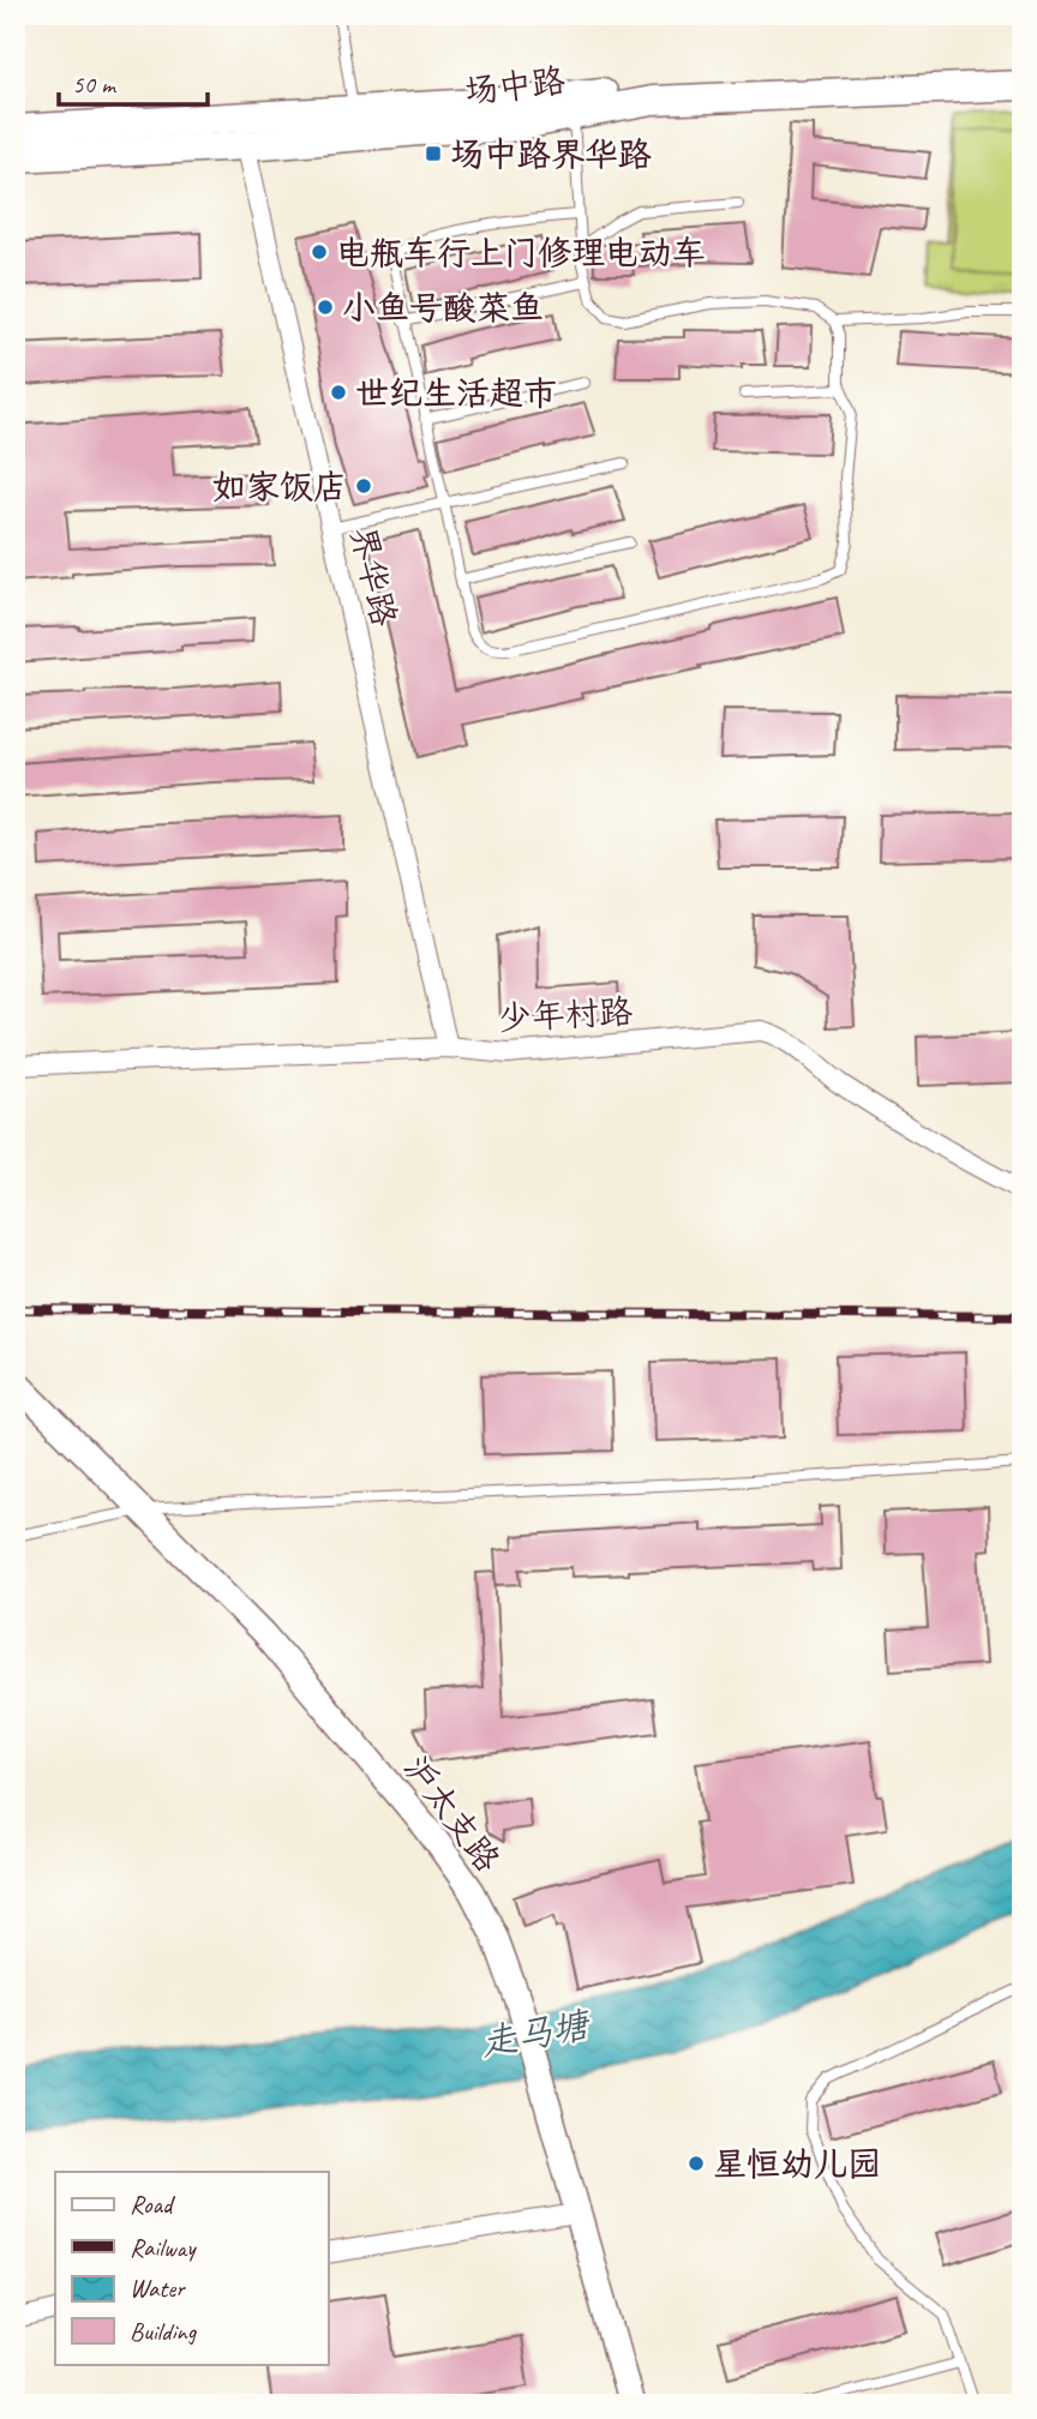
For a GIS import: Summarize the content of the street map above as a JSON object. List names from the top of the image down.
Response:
{
  "streets": {
    "main road": ["场中路"],
    "street": ["界华路", "少年村路", "沪太支路"]
  },
  "crossings": [
    ["场中路", "界华路"],
    ["界华路", "少年村路"]
  ],
  "water": ["走马塘"],
  "places": {
    "transit": ["场中路界华路"],
    "other": [
      "电瓶车行上门修理电动车",
      "小鱼号酸菜鱼",
      "世纪生活超市",
      "如家饭店",
      "星恒幼儿园"
    ]
  },
  "legend": [
    "Road",
    "Railway",
    "Water",
    "Building"
  ],
  "scale_bar": "50 m"
}
